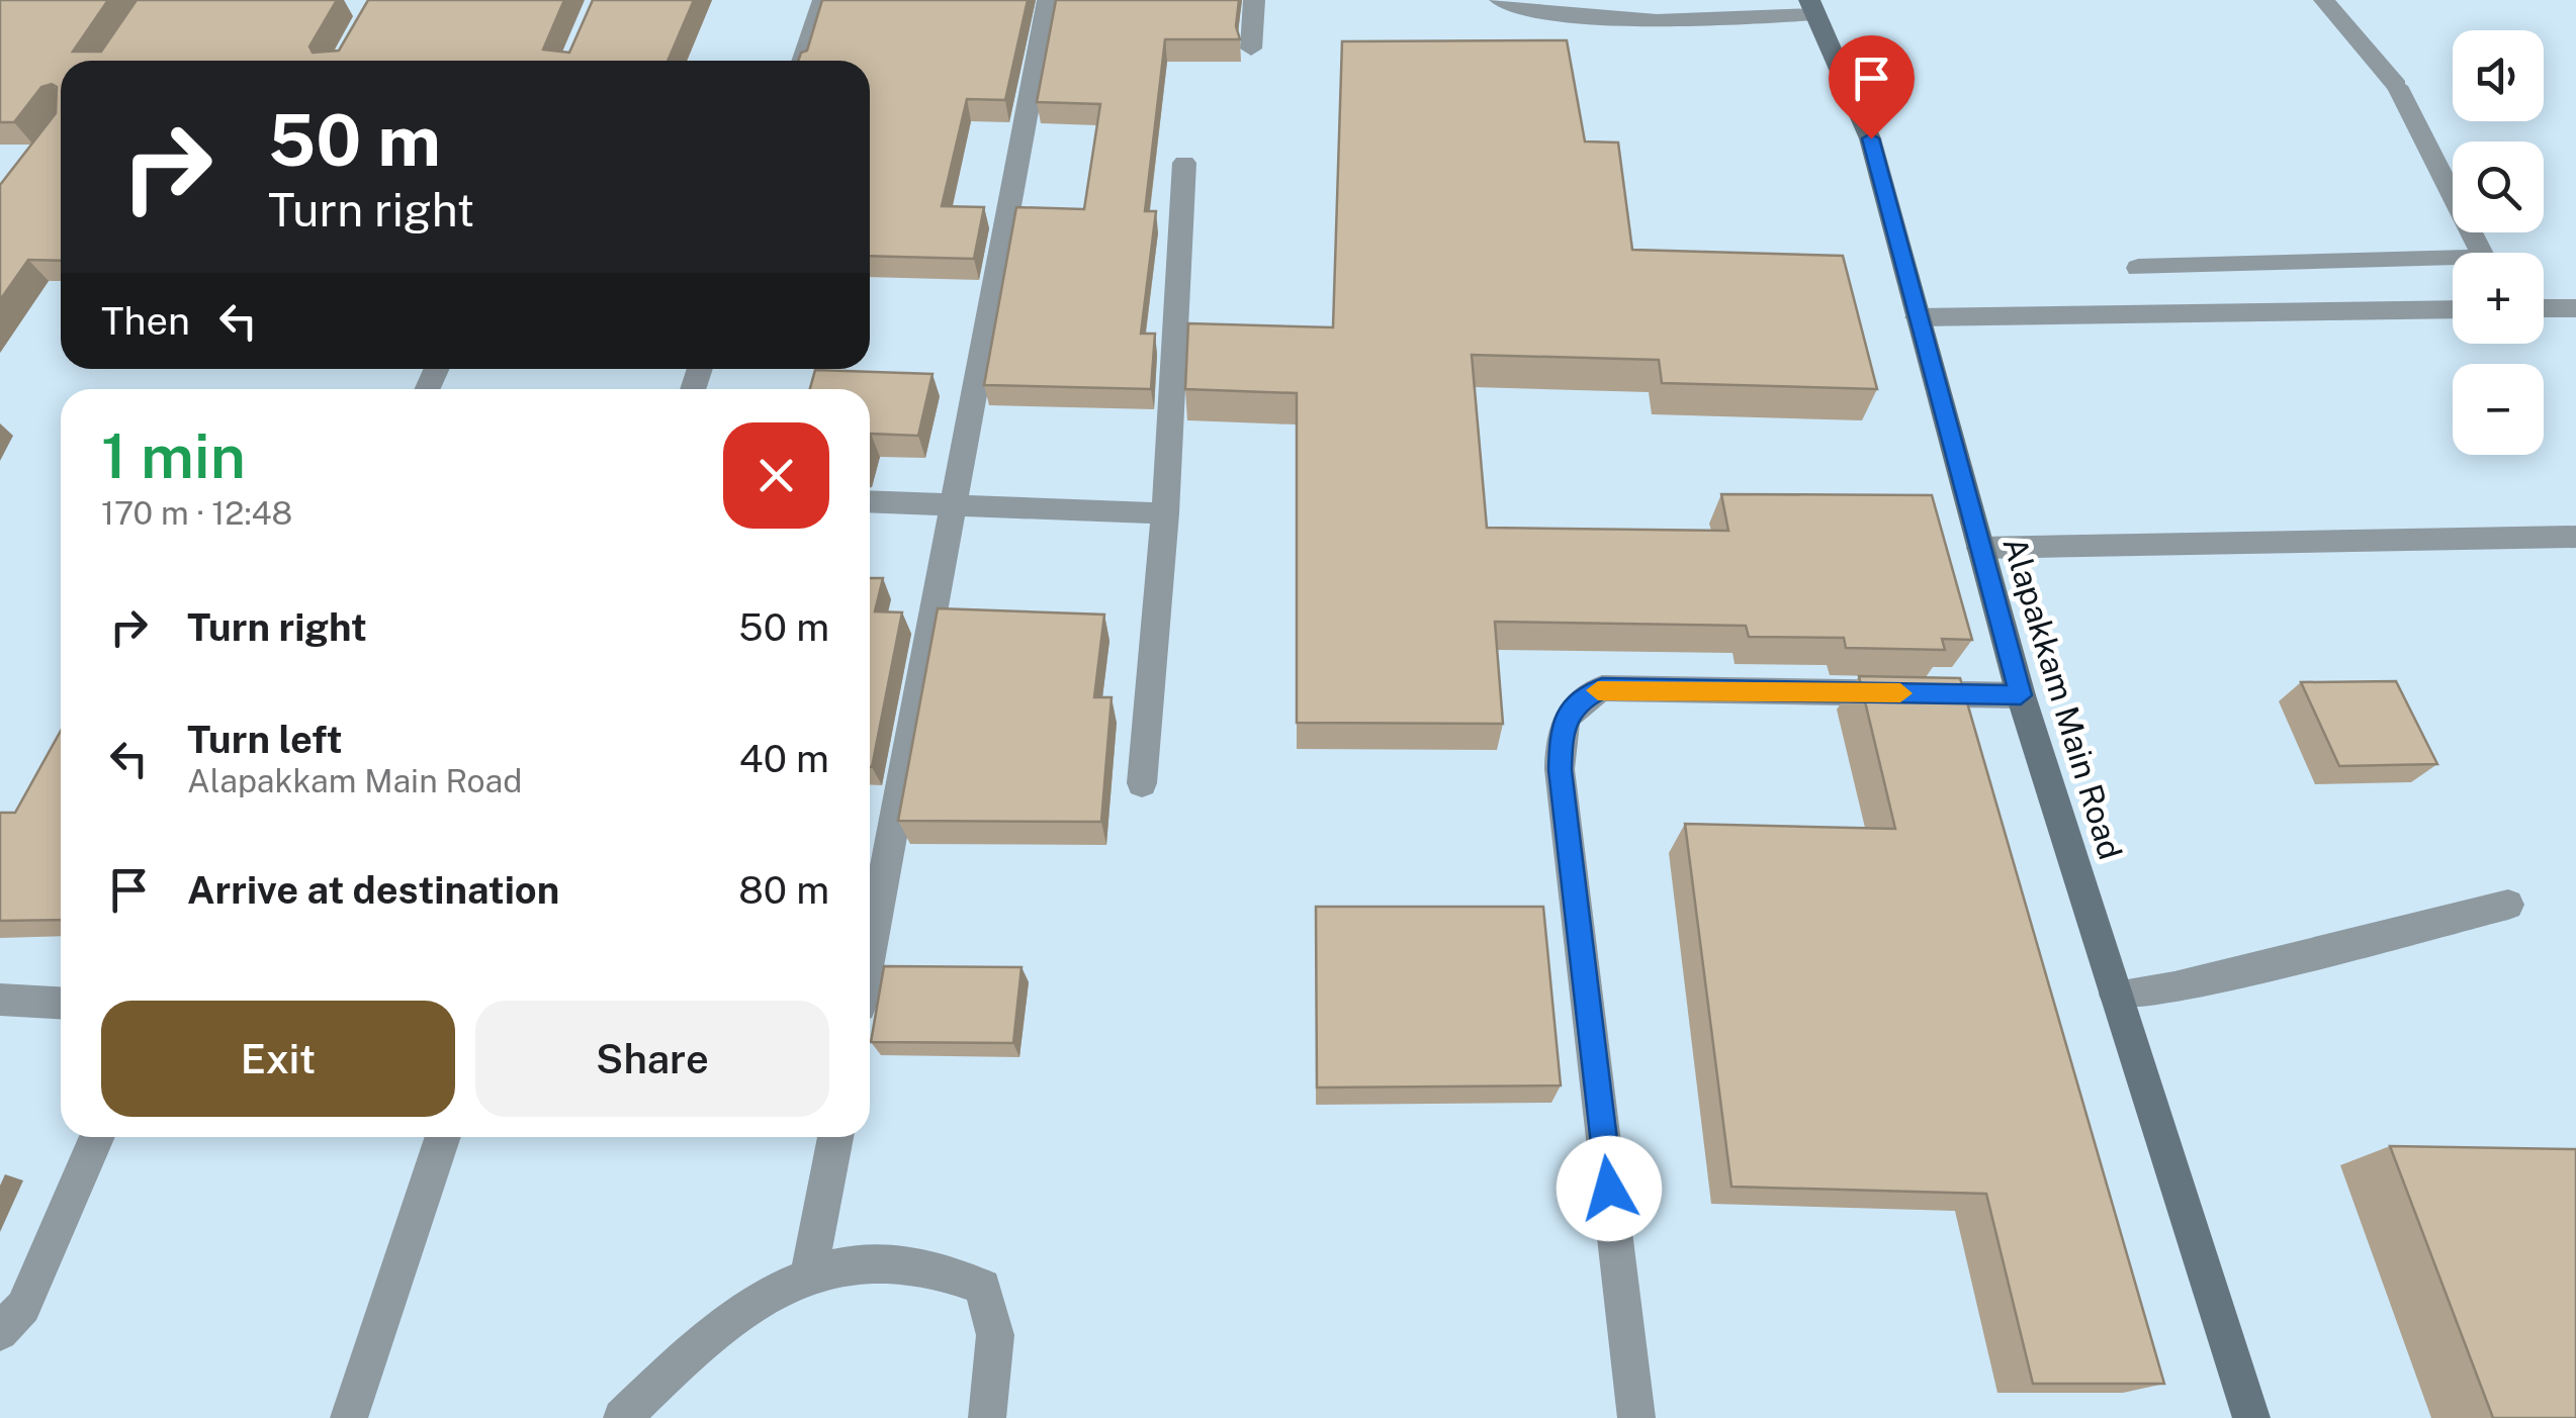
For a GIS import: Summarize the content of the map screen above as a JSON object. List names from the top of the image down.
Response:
{
  "streets": {
    "main road": ["Alapakkam Main Road"]
  },
  "page": {
    "map_buttons": ["+", "−"],
    "turn": ["50 m", "Turn right"],
    "then": "Then",
    "heading": ["1 min", "170 m · 12:48"],
    "list": [
      {
        "name": "Turn right",
        "value": "50 m"
      },
      {
        "name": "Turn left",
        "note": "Alapakkam Main Road",
        "value": "40 m"
      },
      {
        "name": "Arrive at destination",
        "value": "80 m"
      }
    ],
    "buttons": ["Exit", "Share"]
  }
}
